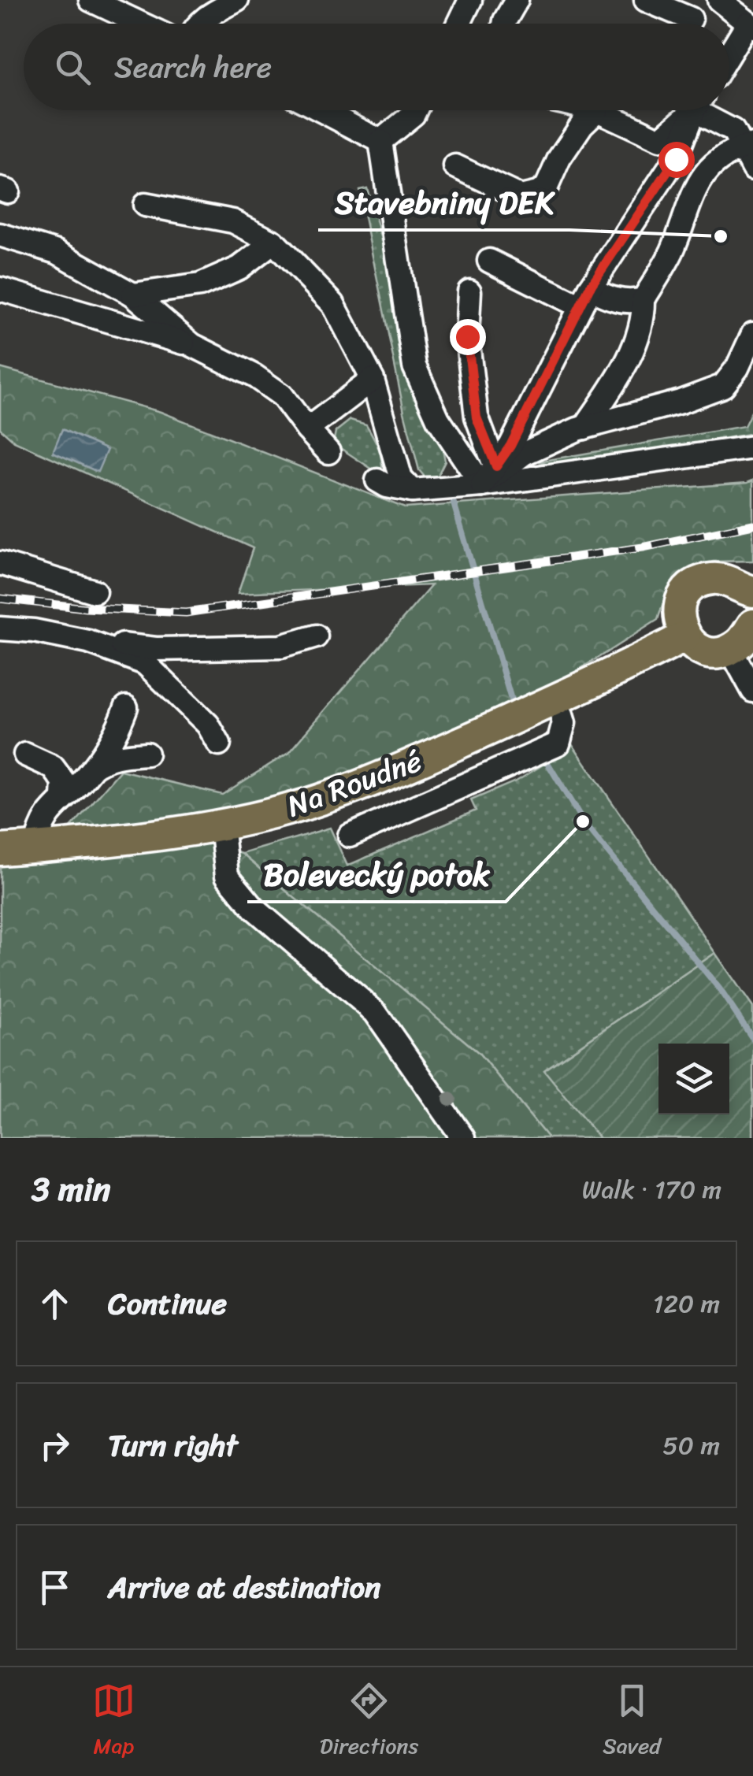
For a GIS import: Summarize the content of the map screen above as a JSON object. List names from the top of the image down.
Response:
{
  "streets": {
    "main road": ["Na Roudné"]
  },
  "places": ["Stavebniny DEK", "Bolevecký potok"],
  "page": {
    "search": "Search here",
    "heading": ["3 min", "Walk · 170 m"],
    "list": [
      ["Continue", "120 m"],
      ["Turn right", "50 m"],
      "Arrive at destination"
    ],
    "nav": ["Map", "Directions", "Saved"]
  }
}
